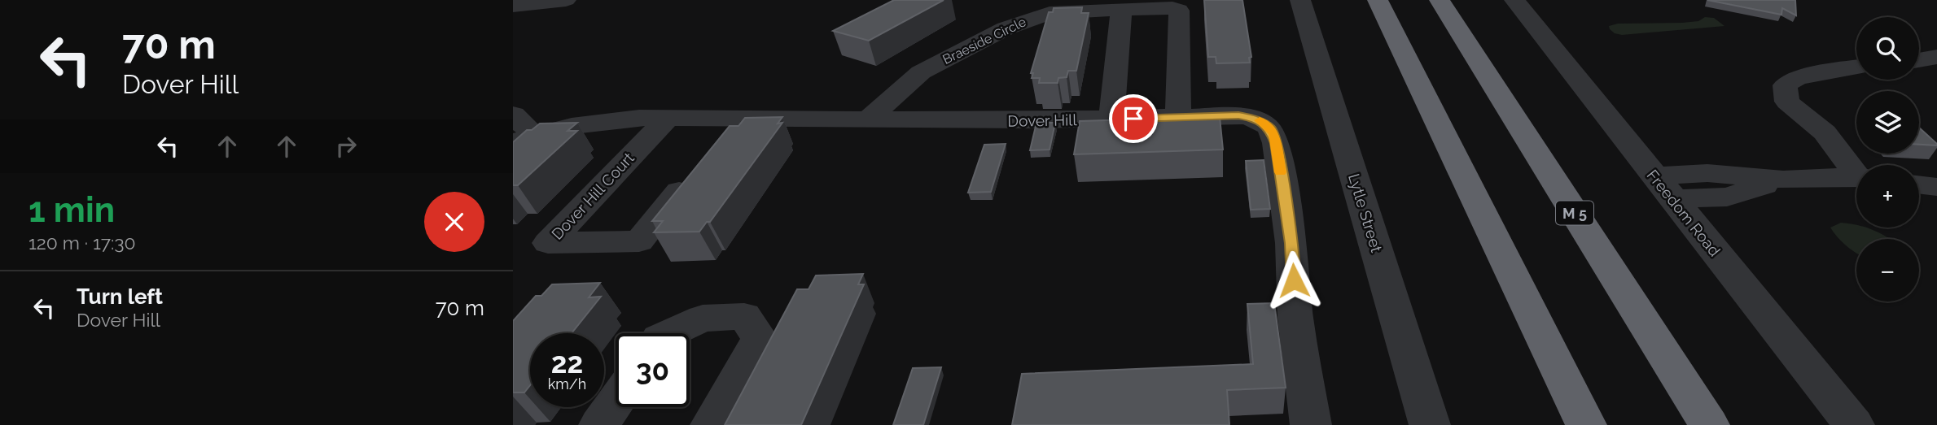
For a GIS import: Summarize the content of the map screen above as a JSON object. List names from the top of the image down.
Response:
{
  "streets": {
    "highway": ["M 5"],
    "street": [
      "Braeside Circle",
      "Dover Hill",
      "Dover Hill Court",
      "Lytle Street",
      "Freedom Road"
    ]
  },
  "crossings": [
    ["Braeside Circle", "Dover Hill"],
    ["Dover Hill", "Dover Hill Court"]
  ],
  "page": {
    "turn": ["70 m", "Dover Hill"],
    "map_buttons": ["+", "−"],
    "heading": ["1 min", "120 m · 17:30"],
    "list": [
      {
        "name": "Turn left",
        "note": "Dover Hill",
        "value": "70 m"
      }
    ],
    "speed": "22 km/h",
    "limit": "30"
  }
}
